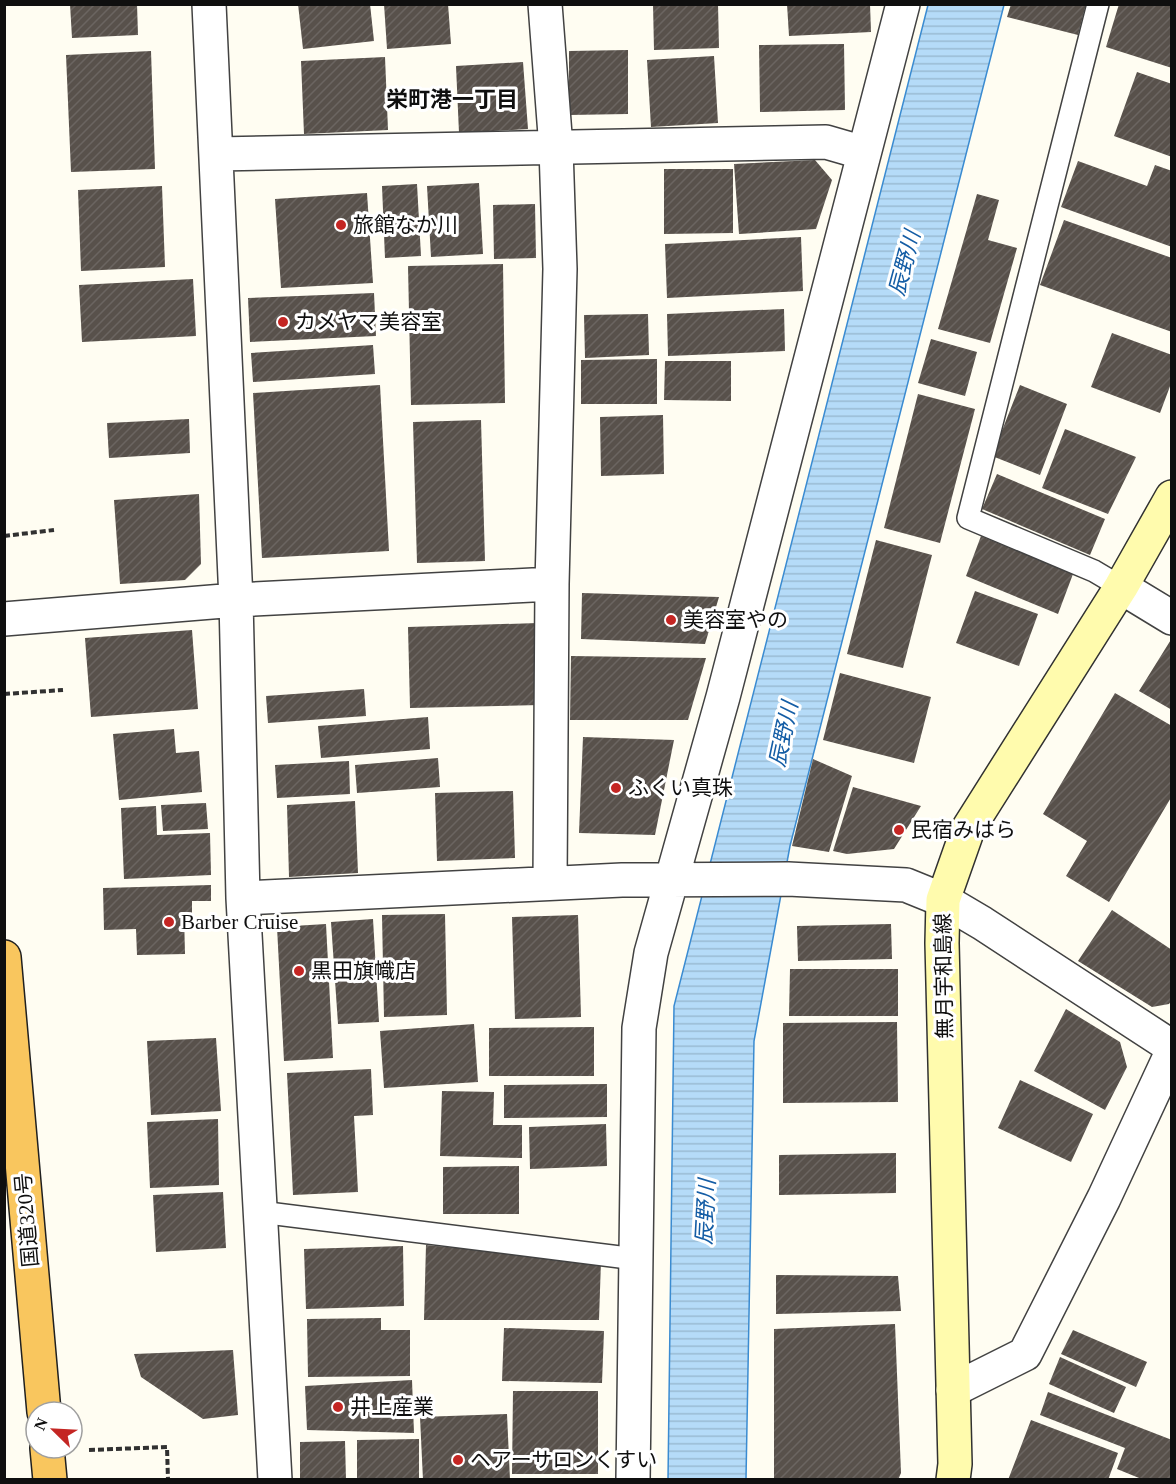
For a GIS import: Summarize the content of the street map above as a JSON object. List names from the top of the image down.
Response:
{
  "streets": {
    "highway": ["国道320号"],
    "main road": ["無月宇和島線"]
  },
  "districts": ["栄町港一丁目"],
  "water": ["辰野川"],
  "places": [
    "旅館なか川",
    "カメヤマ美容室",
    "美容室やの",
    "ふくい真珠",
    "民宿みはら",
    "Barber Cruise",
    "黒田旗幟店",
    "井上産業",
    "ヘアーサロンくすい"
  ],
  "north": "top left"
}
